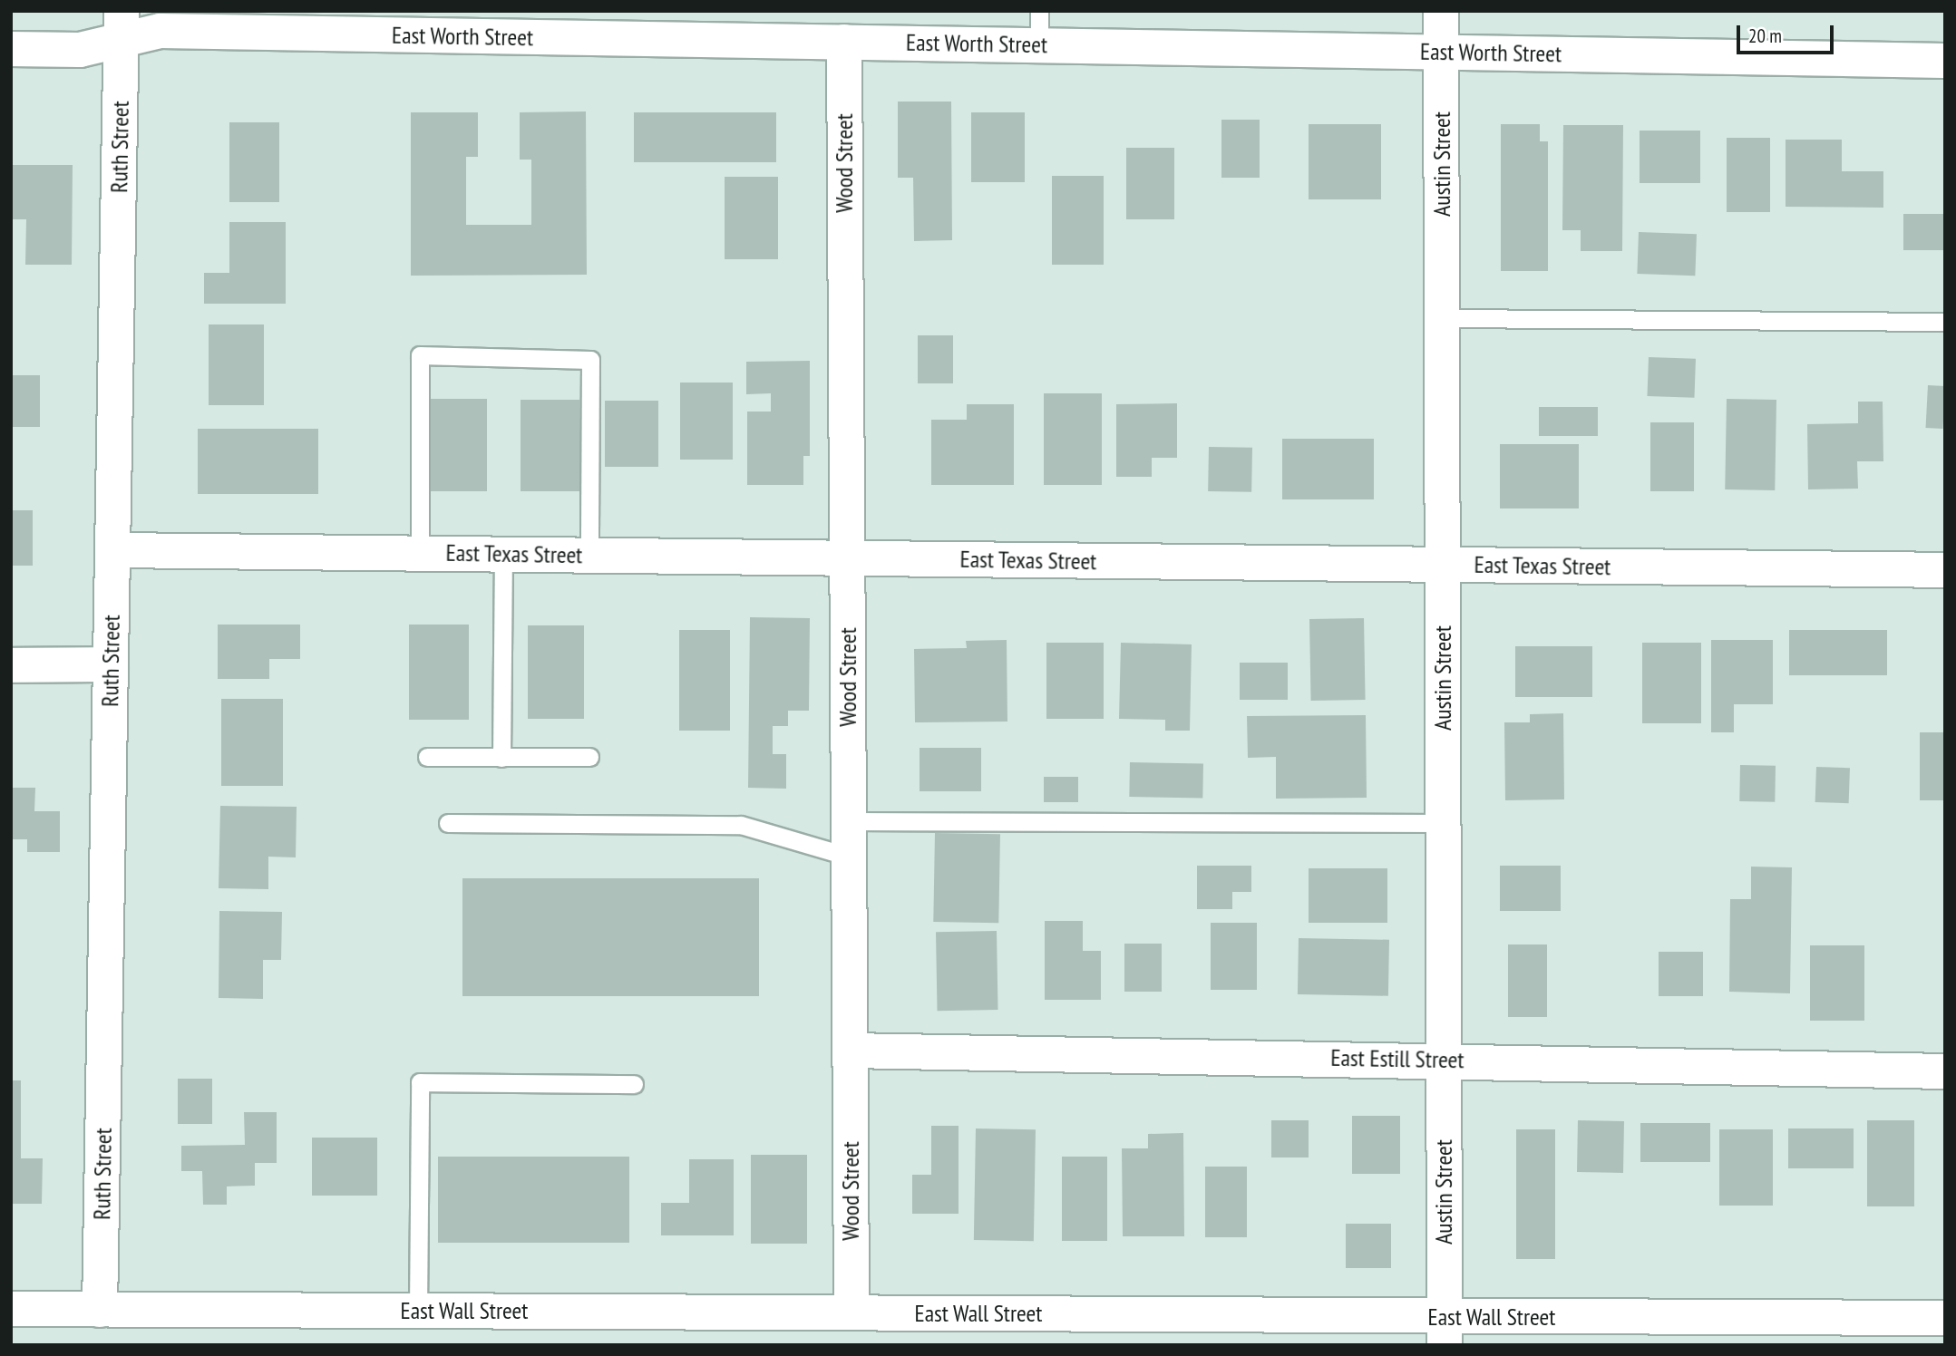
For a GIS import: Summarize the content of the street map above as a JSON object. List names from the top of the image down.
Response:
{
  "streets": {
    "street": [
      "East Worth Street",
      "Ruth Street",
      "Wood Street",
      "Austin Street",
      "East Texas Street",
      "East Estill Street",
      "East Wall Street"
    ]
  },
  "crossings": [
    ["East Worth Street", "Ruth Street"],
    ["East Worth Street", "Wood Street"],
    ["East Worth Street", "Austin Street"],
    ["Ruth Street", "East Texas Street"],
    ["Ruth Street", "East Wall Street"],
    ["Wood Street", "East Texas Street"],
    ["Wood Street", "East Estill Street"],
    ["Wood Street", "East Wall Street"],
    ["Austin Street", "East Texas Street"],
    ["Austin Street", "East Estill Street"],
    ["Austin Street", "East Wall Street"]
  ],
  "scale_bar": "20 m"
}
